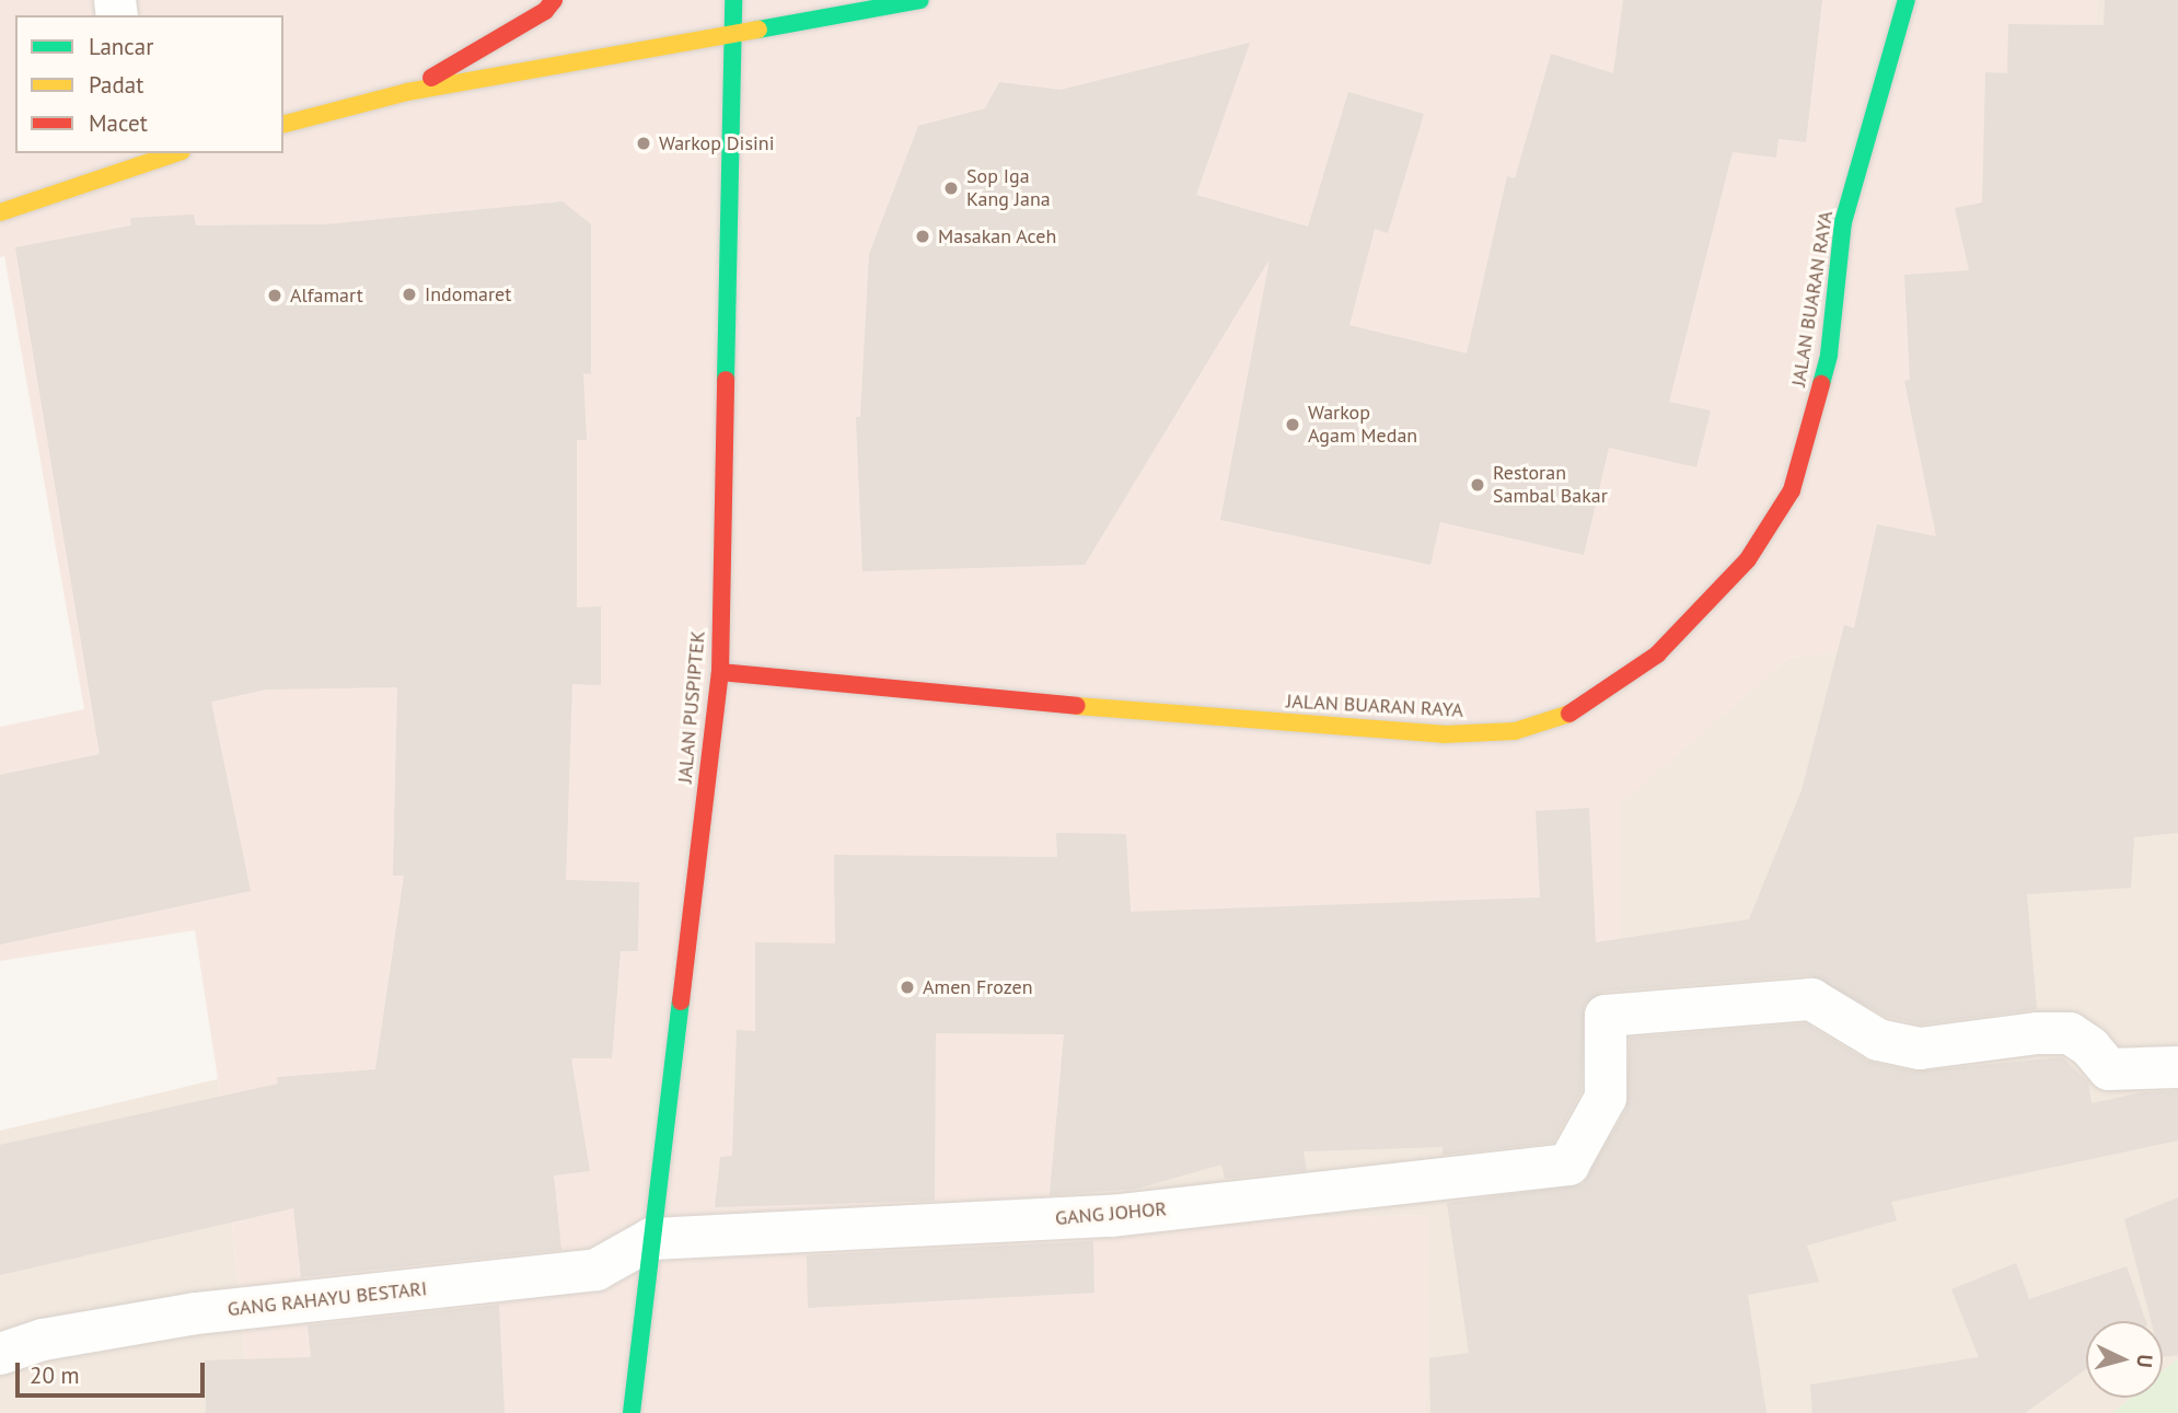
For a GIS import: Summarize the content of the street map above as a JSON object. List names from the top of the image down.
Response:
{
  "streets": {
    "main road": ["JALAN BUARAN RAYA", "JALAN PUSPIPTEK"],
    "street": ["GANG JOHOR", "GANG RAHAYU BESTARI"]
  },
  "crossings": [
    ["JALAN BUARAN RAYA", "JALAN PUSPIPTEK"],
    ["JALAN PUSPIPTEK", "GANG JOHOR"],
    ["JALAN PUSPIPTEK", "GANG RAHAYU BESTARI"],
    ["GANG JOHOR", "GANG RAHAYU BESTARI"]
  ],
  "places": [
    "Warkop Disini",
    "Sop Iga Kang Jana",
    "Masakan Aceh",
    "Indomaret",
    "Alfamart",
    "Warkop Agam Medan",
    "Restoran Sambal Bakar",
    "Amen Frozen"
  ],
  "legend": ["Lancar", "Padat", "Macet"],
  "scale_bar": "20 m",
  "north": "right"
}
